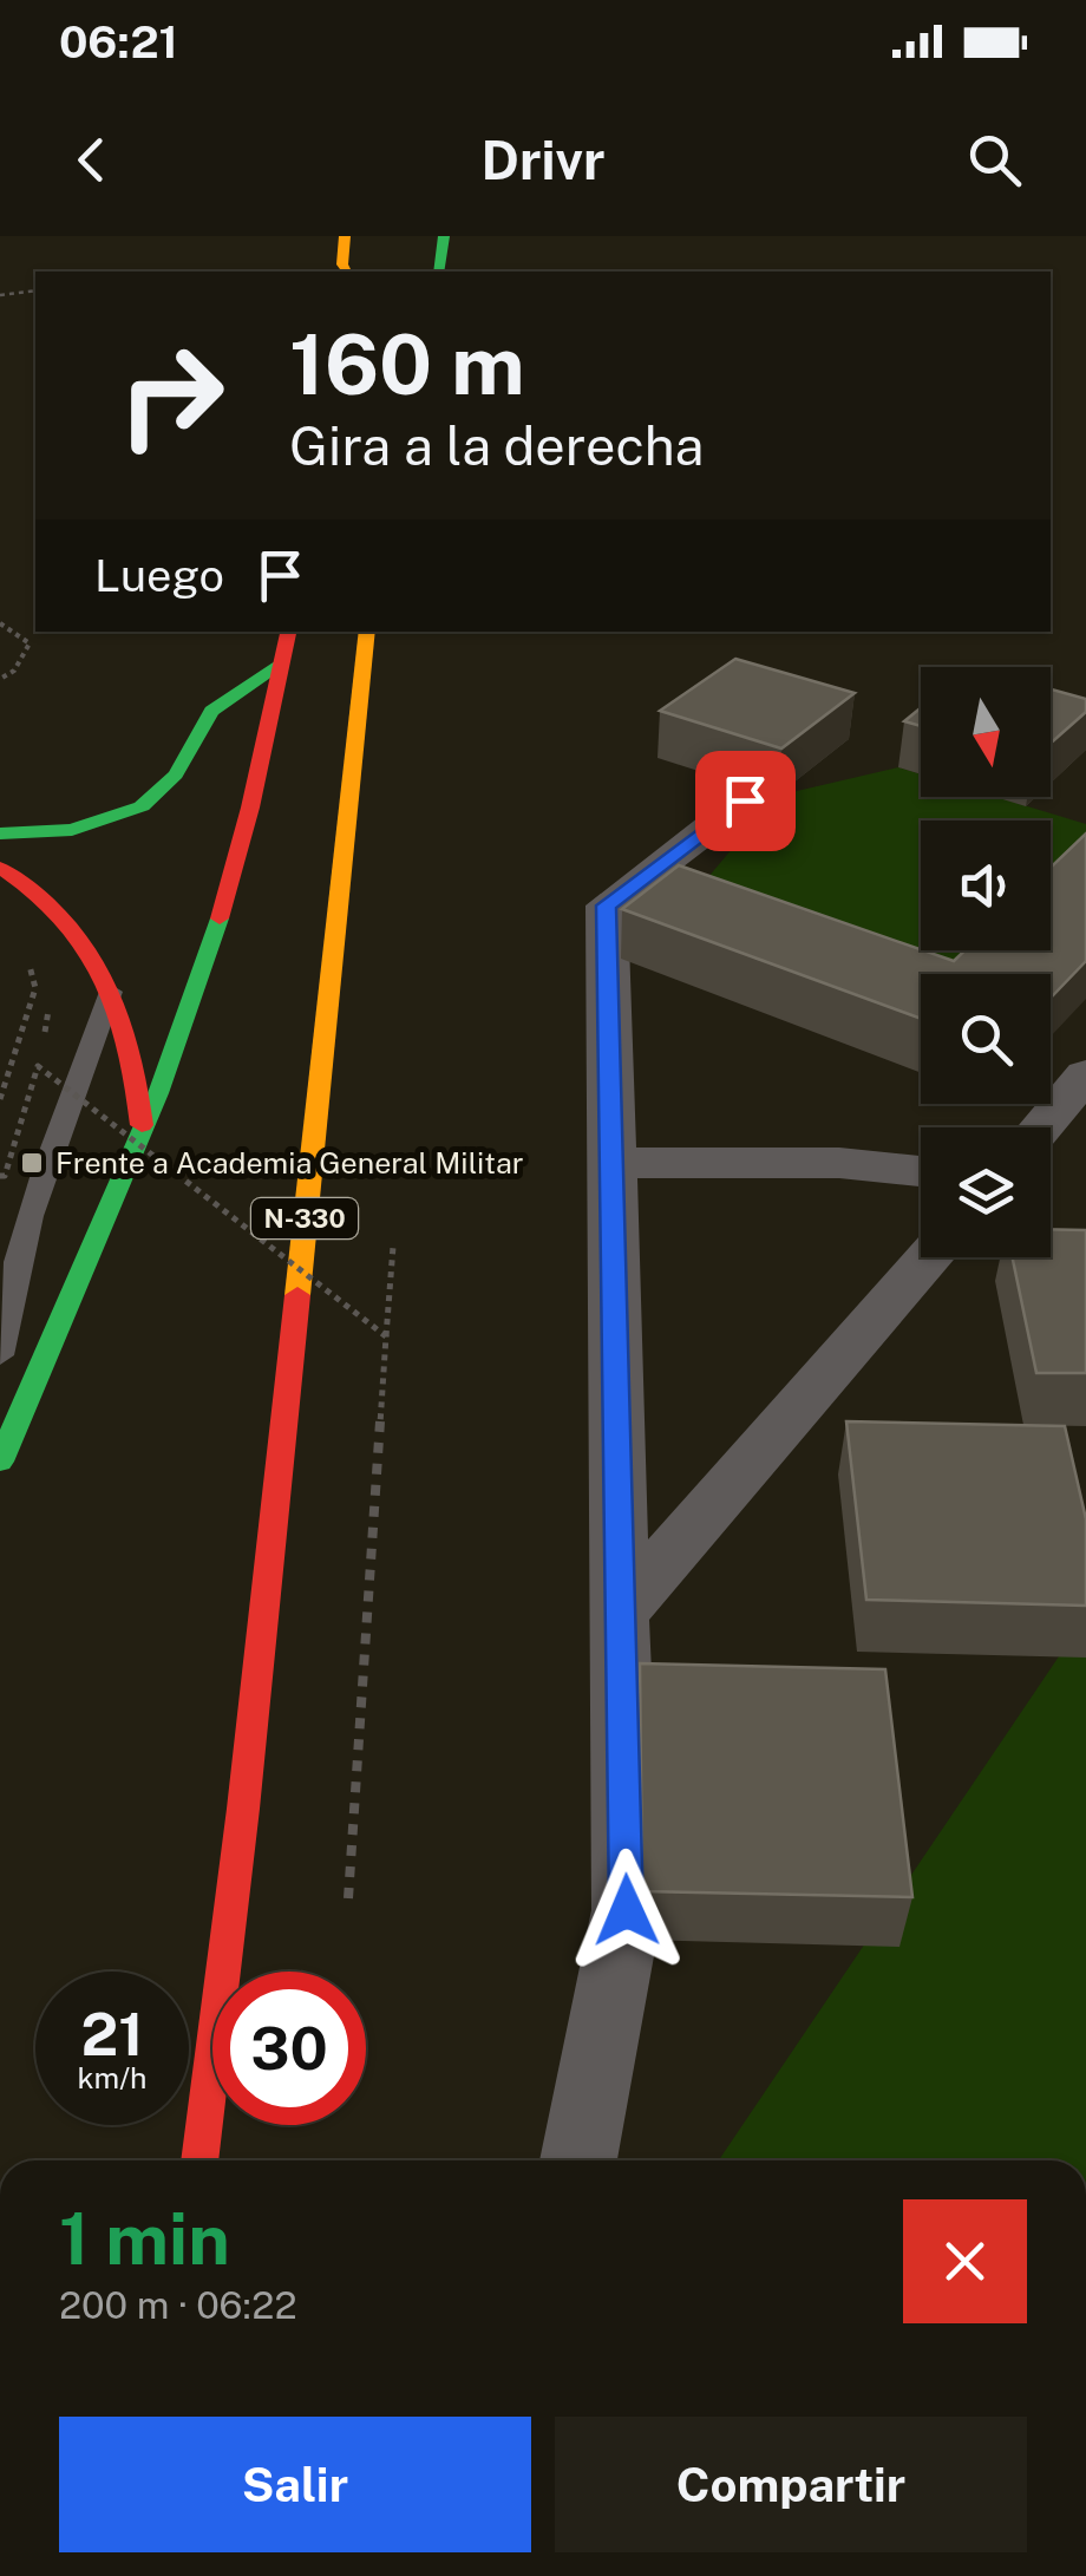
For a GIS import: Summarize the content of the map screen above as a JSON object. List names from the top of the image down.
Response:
{
  "streets": {
    "highway": ["N-330"]
  },
  "places": {
    "transit": ["Frente a Academia General Militar"]
  },
  "north": "bottom",
  "page": {
    "status": "06:21",
    "header": "Drivr",
    "turn": ["160 m", "Gira a la derecha"],
    "then": "Luego",
    "speed": "21 km/h",
    "limit": "30",
    "heading": ["1 min", "200 m · 06:22"],
    "buttons": ["Salir", "Compartir"]
  }
}
